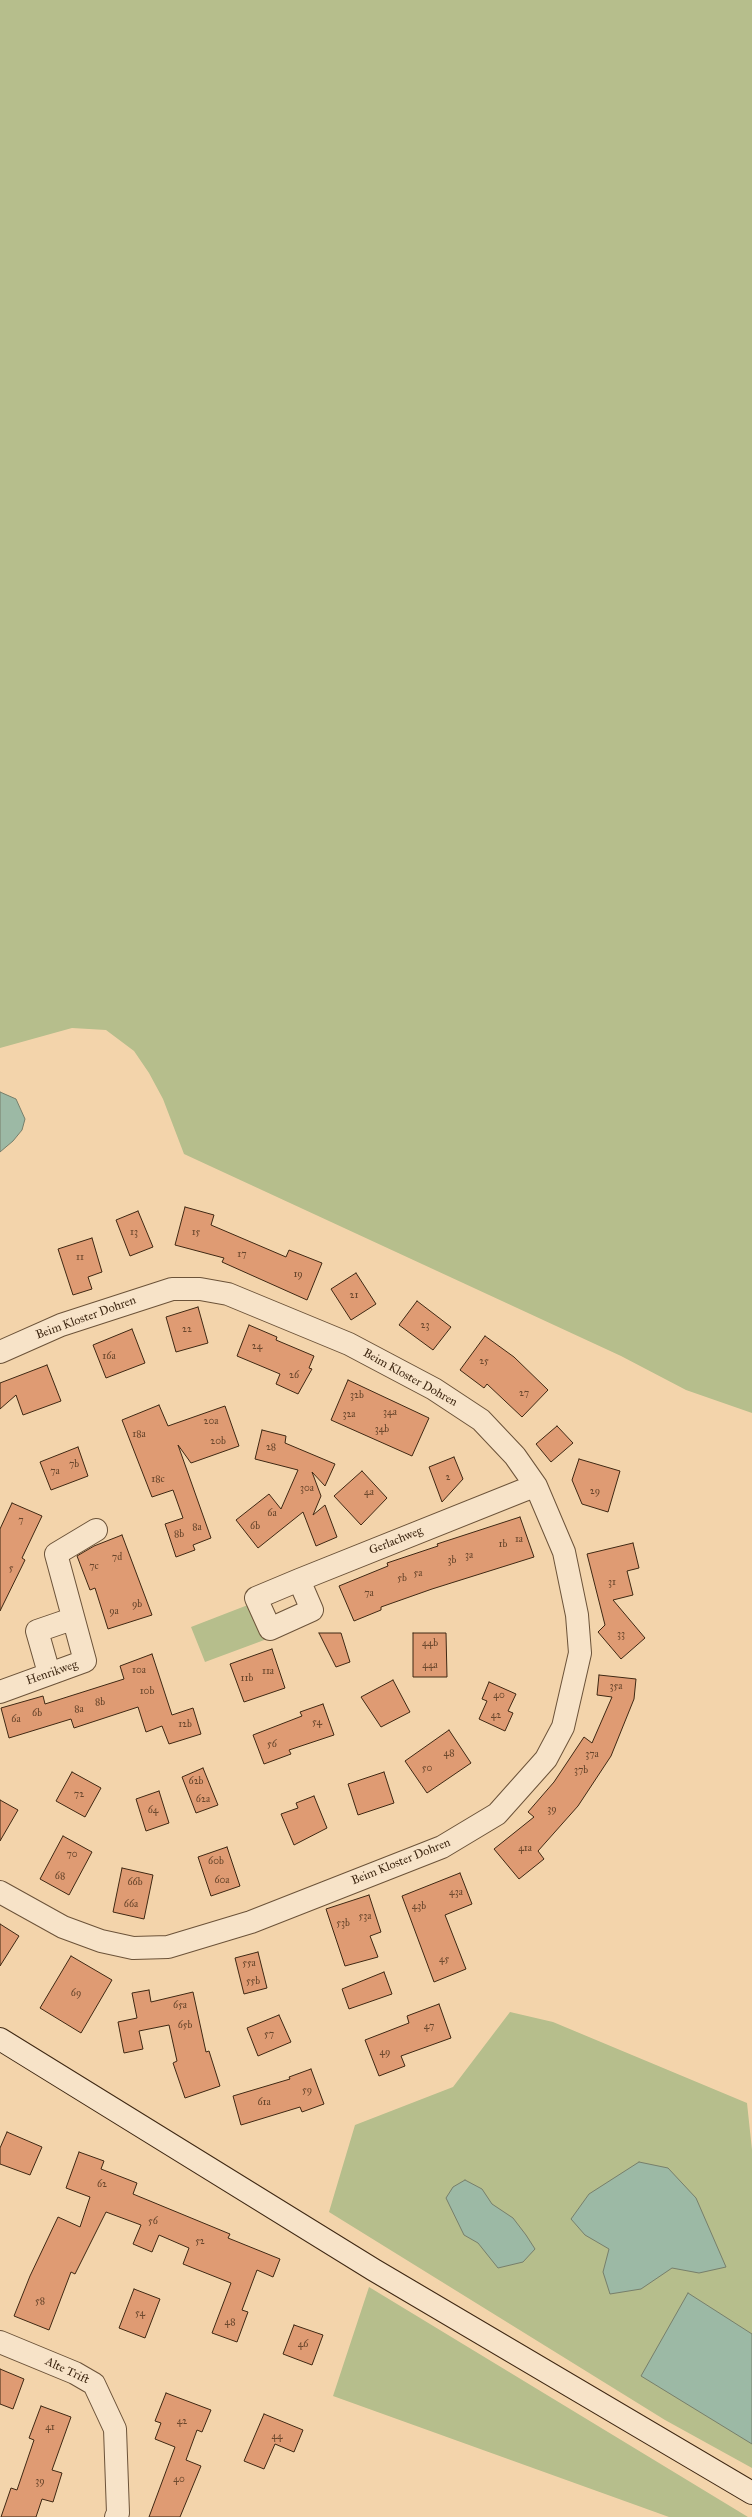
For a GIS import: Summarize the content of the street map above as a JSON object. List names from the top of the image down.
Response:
{
  "streets": {
    "street": [
      "Beim Kloster Dohren",
      "Gerlachweg",
      "Henrikweg",
      "Alte Trift"
    ]
  },
  "crossings": [
    ["Beim Kloster Dohren", "Gerlachweg"]
  ],
  "house_numbers": [
    "13",
    "15",
    "17",
    "11",
    "19",
    "21",
    "23",
    "22",
    "24",
    "16a",
    "25",
    "26",
    "27",
    "32b",
    "34a",
    "32a",
    "20a",
    "34b",
    "18a",
    "20b",
    "28",
    "7b",
    "7a",
    "2",
    "18c",
    "30a",
    "29",
    "4a",
    "6a",
    "7",
    "6b",
    "8a",
    "8b",
    "1a",
    "1b",
    "3a",
    "7d",
    "3b",
    "7c",
    "5",
    "5a",
    "5b",
    "31",
    "7a",
    "9b",
    "9a",
    "33",
    "44b",
    "44a",
    "10a",
    "11a",
    "11b",
    "35a",
    "10b",
    "40",
    "8b",
    "8a",
    "6b",
    "42",
    "6a",
    "54",
    "12b",
    "56",
    "48",
    "37a",
    "50",
    "37b",
    "62b",
    "72",
    "62a",
    "39",
    "64",
    "41a",
    "70",
    "60b",
    "68",
    "60a",
    "66b",
    "43a",
    "66a",
    "43b",
    "53a",
    "53b",
    "45",
    "55a",
    "55b",
    "69",
    "65a",
    "65b",
    "47",
    "57",
    "49",
    "59",
    "61a",
    "62",
    "56",
    "52",
    "58",
    "54",
    "48",
    "46",
    "42",
    "41",
    "44",
    "40",
    "39"
  ]
}
